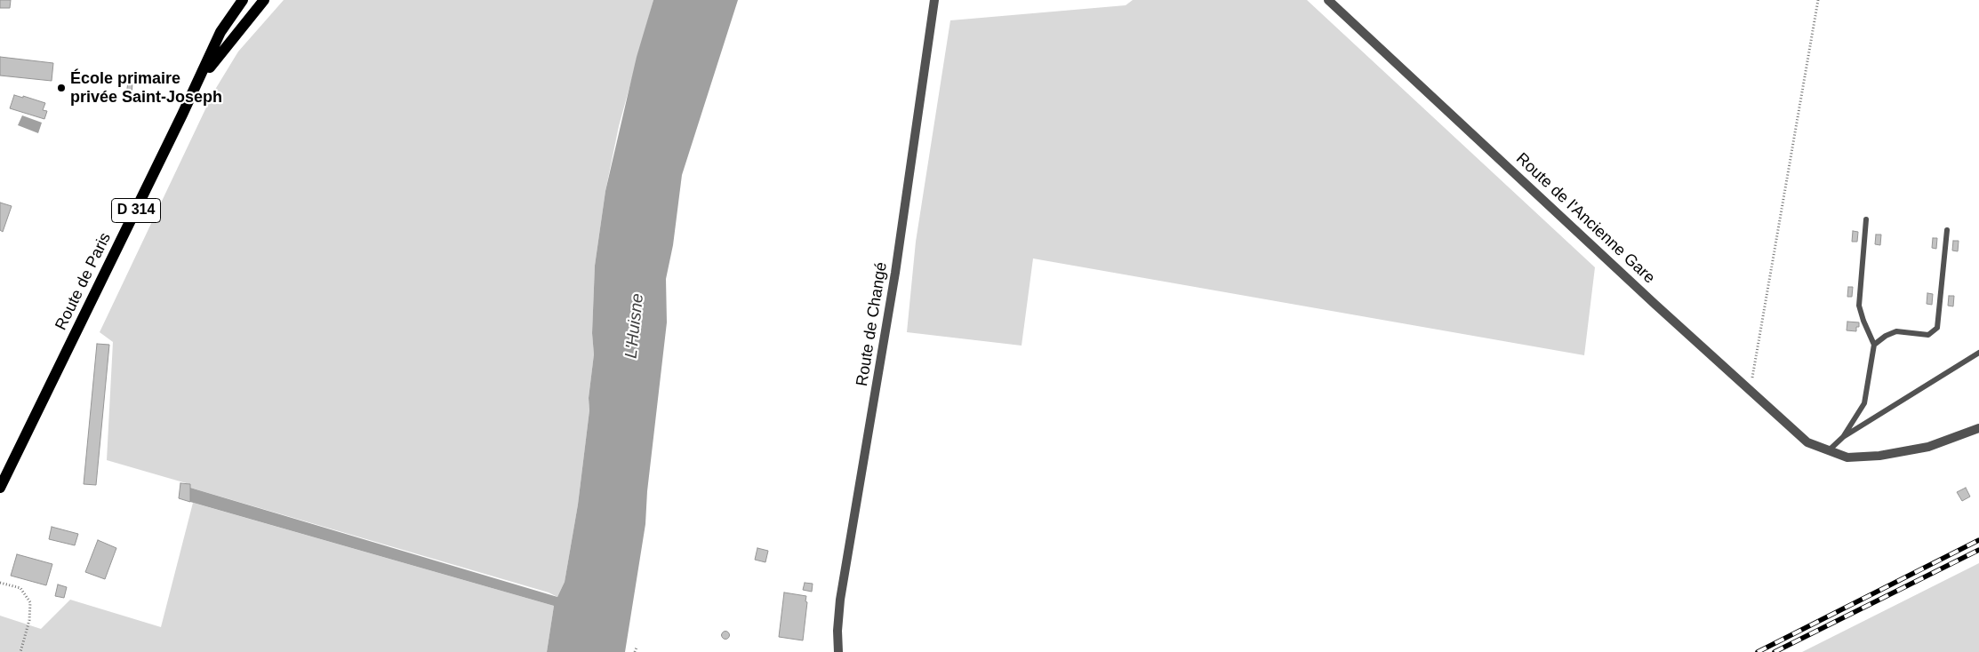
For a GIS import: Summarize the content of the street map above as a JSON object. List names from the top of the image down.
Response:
{
  "streets": {
    "main road": ["D 314", "Route de Paris"],
    "street": ["Route de l'Ancienne Gare", "Route de Changé"]
  },
  "water": ["L'Huisne"],
  "places": ["École primaire privée Saint-Joseph"]
}
